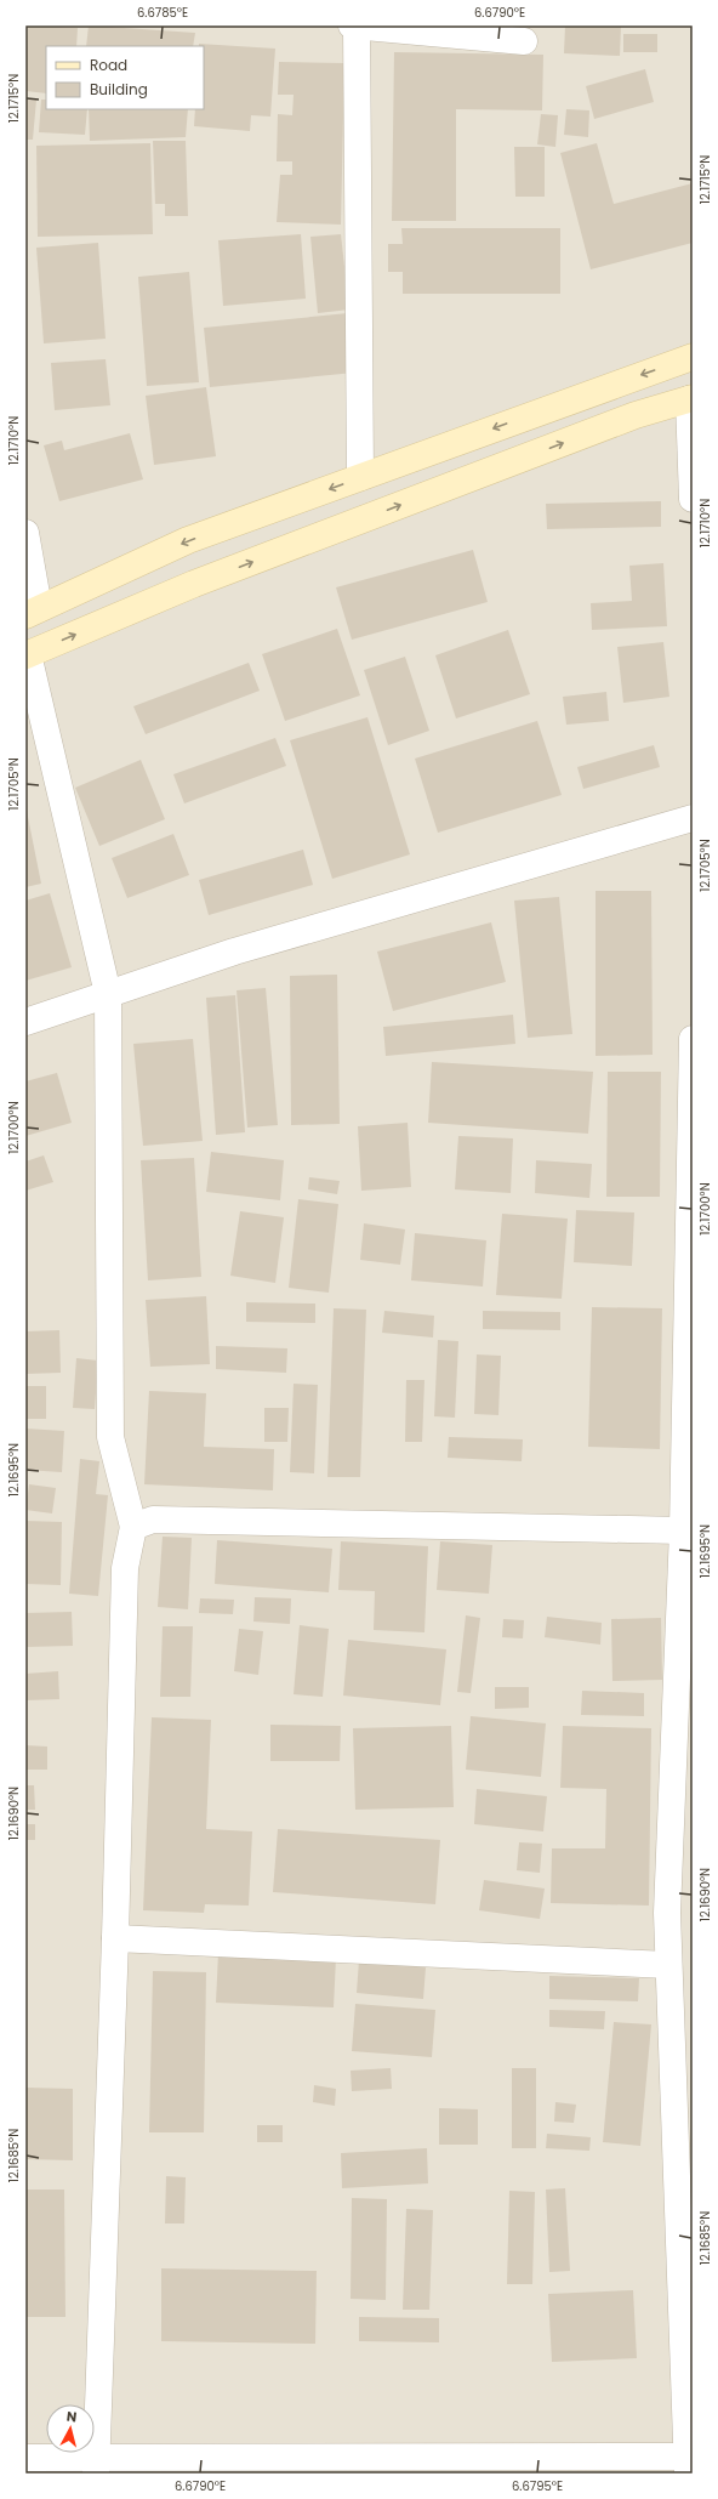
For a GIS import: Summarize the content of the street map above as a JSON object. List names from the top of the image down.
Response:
{
  "legend": ["Road", "Building"],
  "north": "top",
  "coordinates": [
    "6.6785°E",
    "6.6790°E",
    "12.1715°N",
    "12.1710°N",
    "12.1705°N",
    "12.1700°N",
    "12.1695°N",
    "12.1690°N",
    "12.1685°N",
    "6.6795°E"
  ]
}
